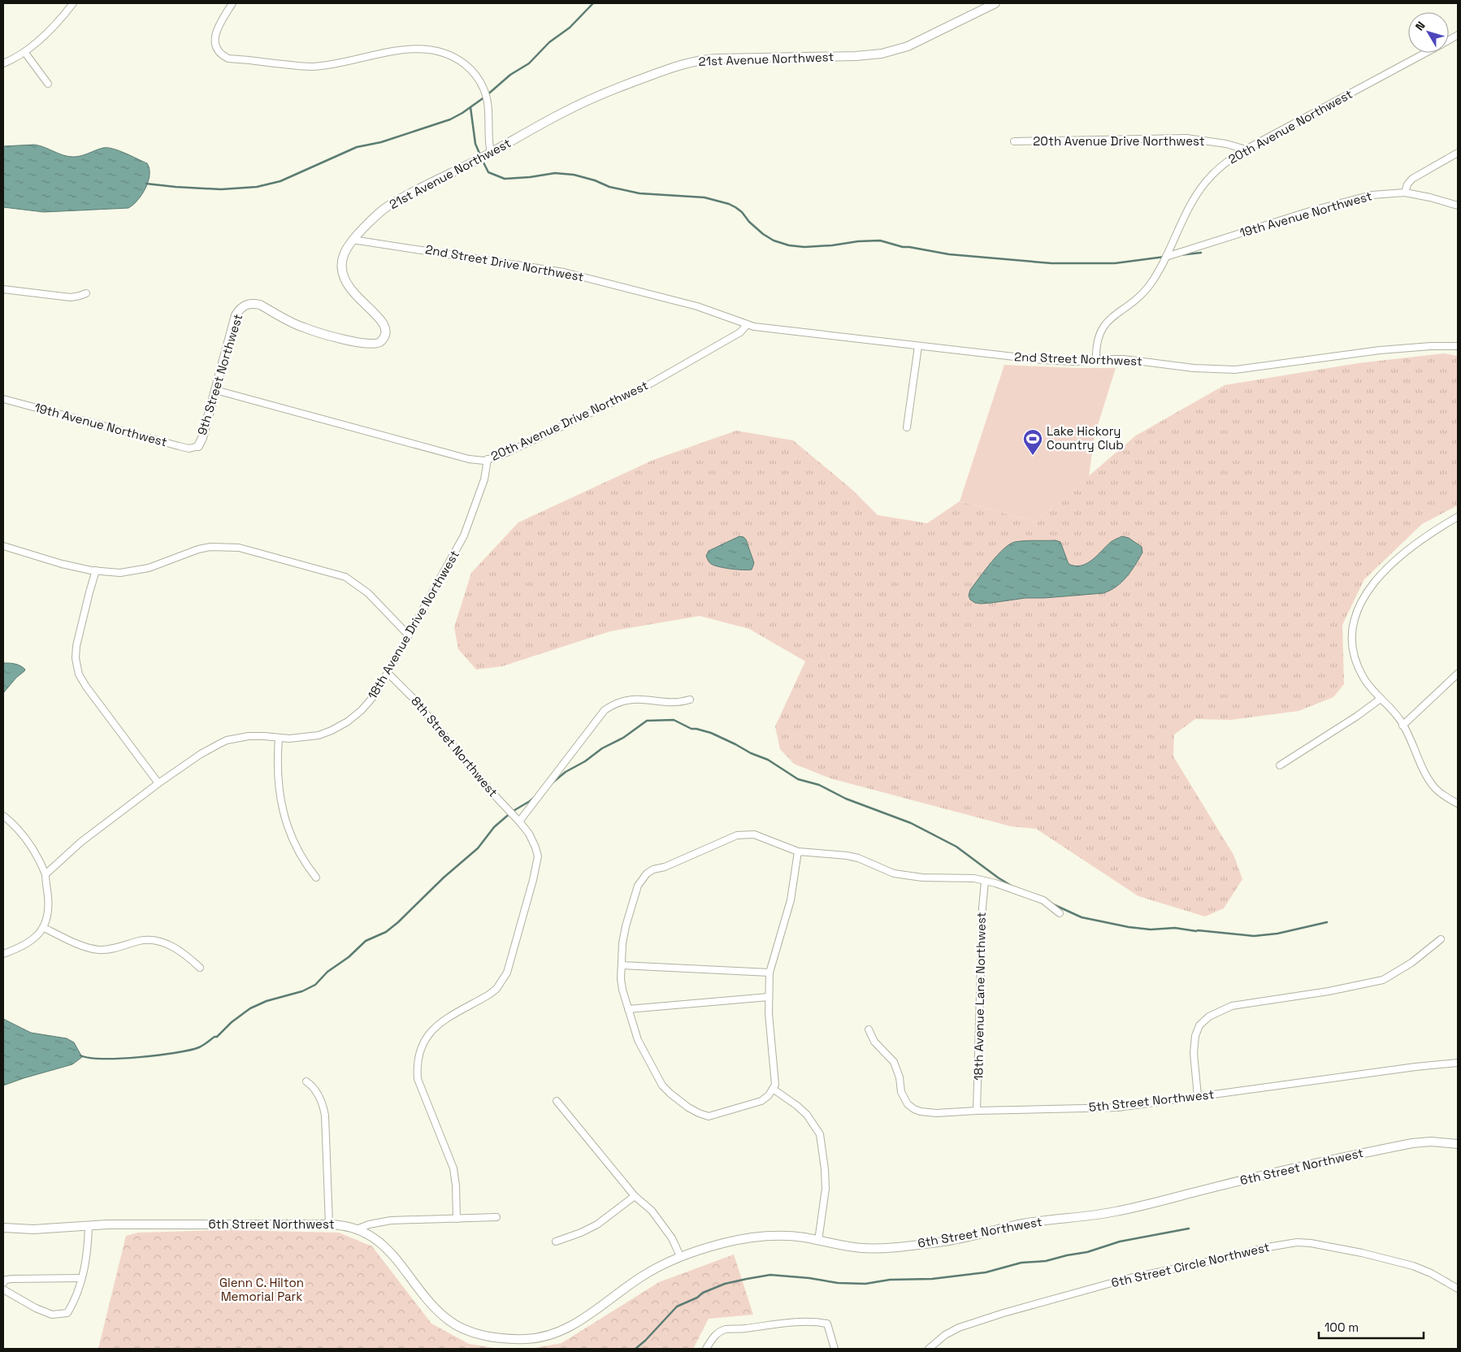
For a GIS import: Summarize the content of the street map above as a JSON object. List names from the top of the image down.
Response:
{
  "streets": {
    "street": [
      "21st Avenue Northwest",
      "20th Avenue Northwest",
      "20th Avenue Drive Northwest",
      "19th Avenue Northwest",
      "2nd Street Drive Northwest",
      "2nd Street Northwest",
      "9th Street Northwest",
      "18th Avenue Drive Northwest",
      "8th Street Northwest",
      "18th Avenue Lane Northwest",
      "5th Street Northwest",
      "6th Street Northwest",
      "6th Street Circle Northwest"
    ]
  },
  "crossings": [
    ["21st Avenue Northwest", "2nd Street Drive Northwest"],
    ["21st Avenue Northwest", "9th Street Northwest"],
    ["20th Avenue Northwest", "20th Avenue Drive Northwest"],
    ["20th Avenue Northwest", "19th Avenue Northwest"],
    ["20th Avenue Northwest", "2nd Street Northwest"],
    ["20th Avenue Drive Northwest", "2nd Street Drive Northwest"],
    ["20th Avenue Drive Northwest", "2nd Street Northwest"],
    ["20th Avenue Drive Northwest", "9th Street Northwest"],
    ["20th Avenue Drive Northwest", "18th Avenue Drive Northwest"],
    ["19th Avenue Northwest", "9th Street Northwest"],
    ["2nd Street Drive Northwest", "2nd Street Northwest"],
    ["2nd Street Drive Northwest", "9th Street Northwest"],
    ["18th Avenue Drive Northwest", "8th Street Northwest"],
    ["18th Avenue Lane Northwest", "5th Street Northwest"]
  ],
  "parks": ["Glenn C. Hilton Memorial Park"],
  "places": {
    "sports": ["Lake Hickory Country Club"]
  },
  "scale_bar": "100 m",
  "north": "top left"
}
